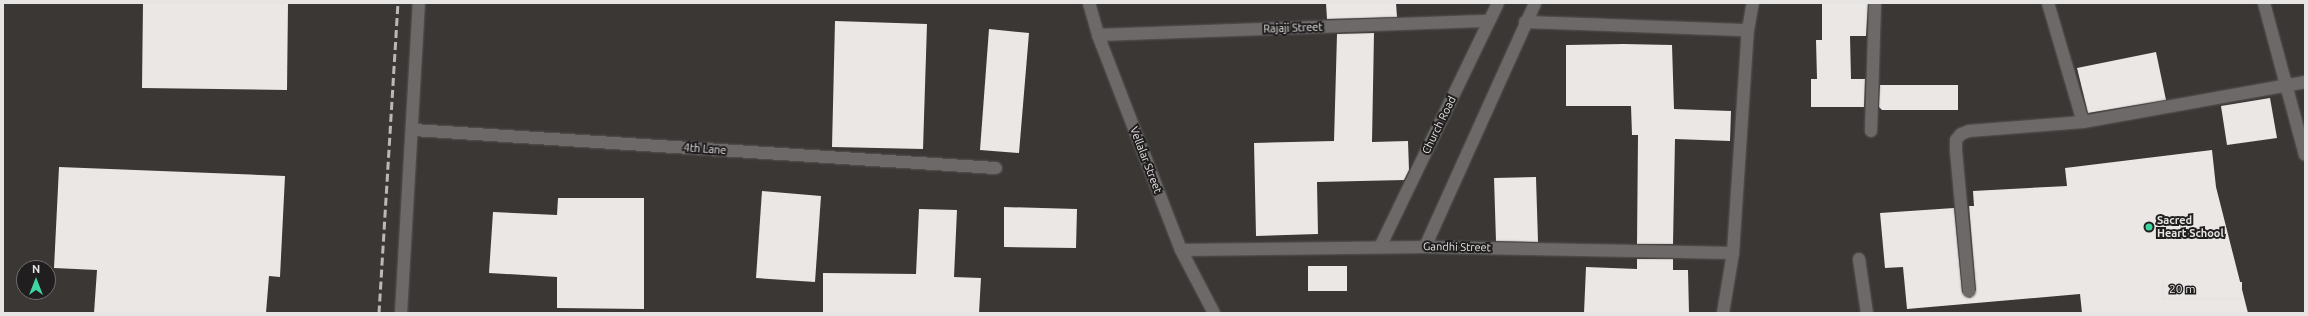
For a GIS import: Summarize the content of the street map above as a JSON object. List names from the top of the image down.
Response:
{
  "streets": {
    "street": [
      "Rajaji Street",
      "Church Road",
      "4th Lane",
      "Vellalar Street",
      "Gandhi Street"
    ]
  },
  "crossings": [
    ["Rajaji Street", "Church Road"],
    ["Rajaji Street", "Vellalar Street"],
    ["Church Road", "Gandhi Street"],
    ["Vellalar Street", "Gandhi Street"]
  ],
  "places": ["Sacred Heart School"],
  "scale_bar": "20 m",
  "north": "top"
}
